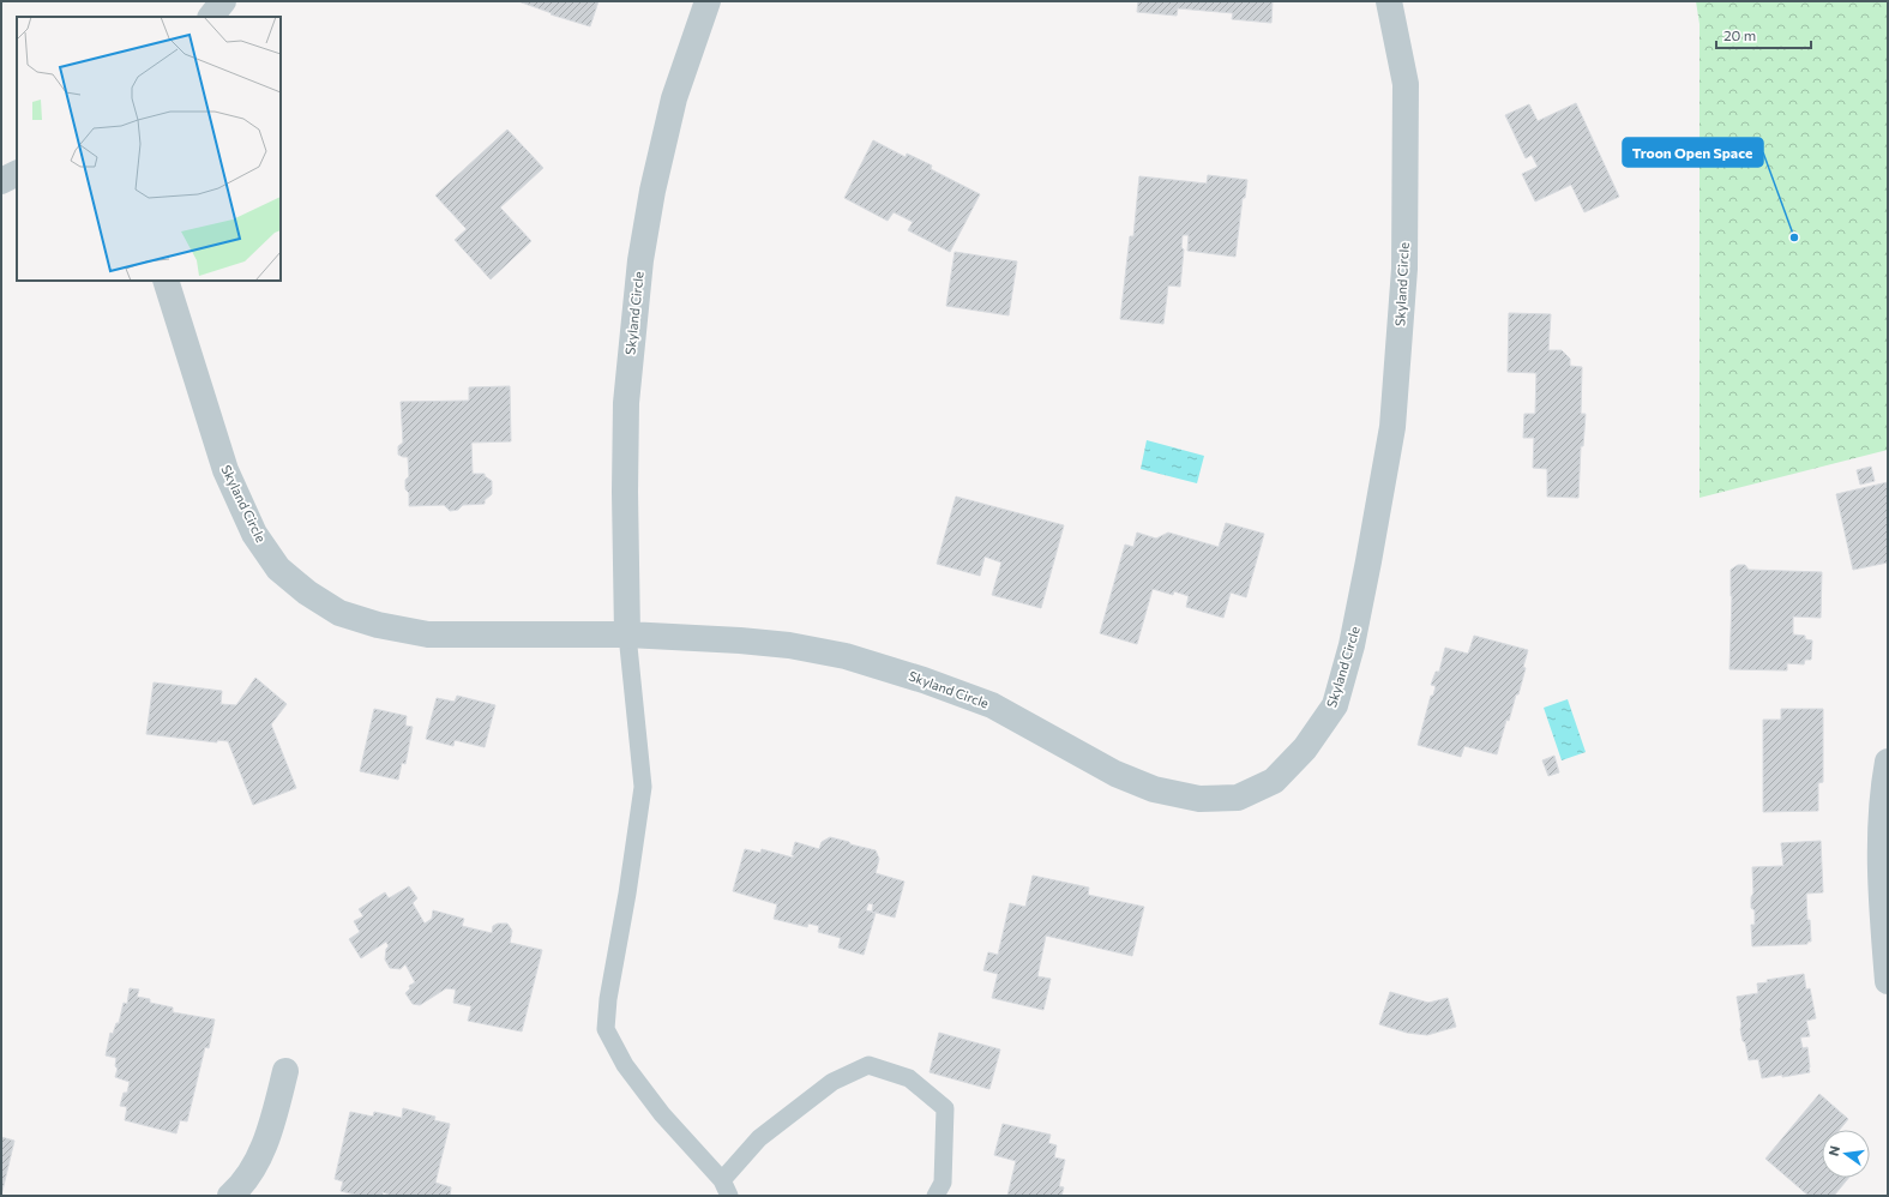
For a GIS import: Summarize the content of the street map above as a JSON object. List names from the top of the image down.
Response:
{
  "streets": {
    "street": ["Skyland Circle"]
  },
  "places": ["Troon Open Space"],
  "scale_bar": "20 m",
  "north": "left"
}
